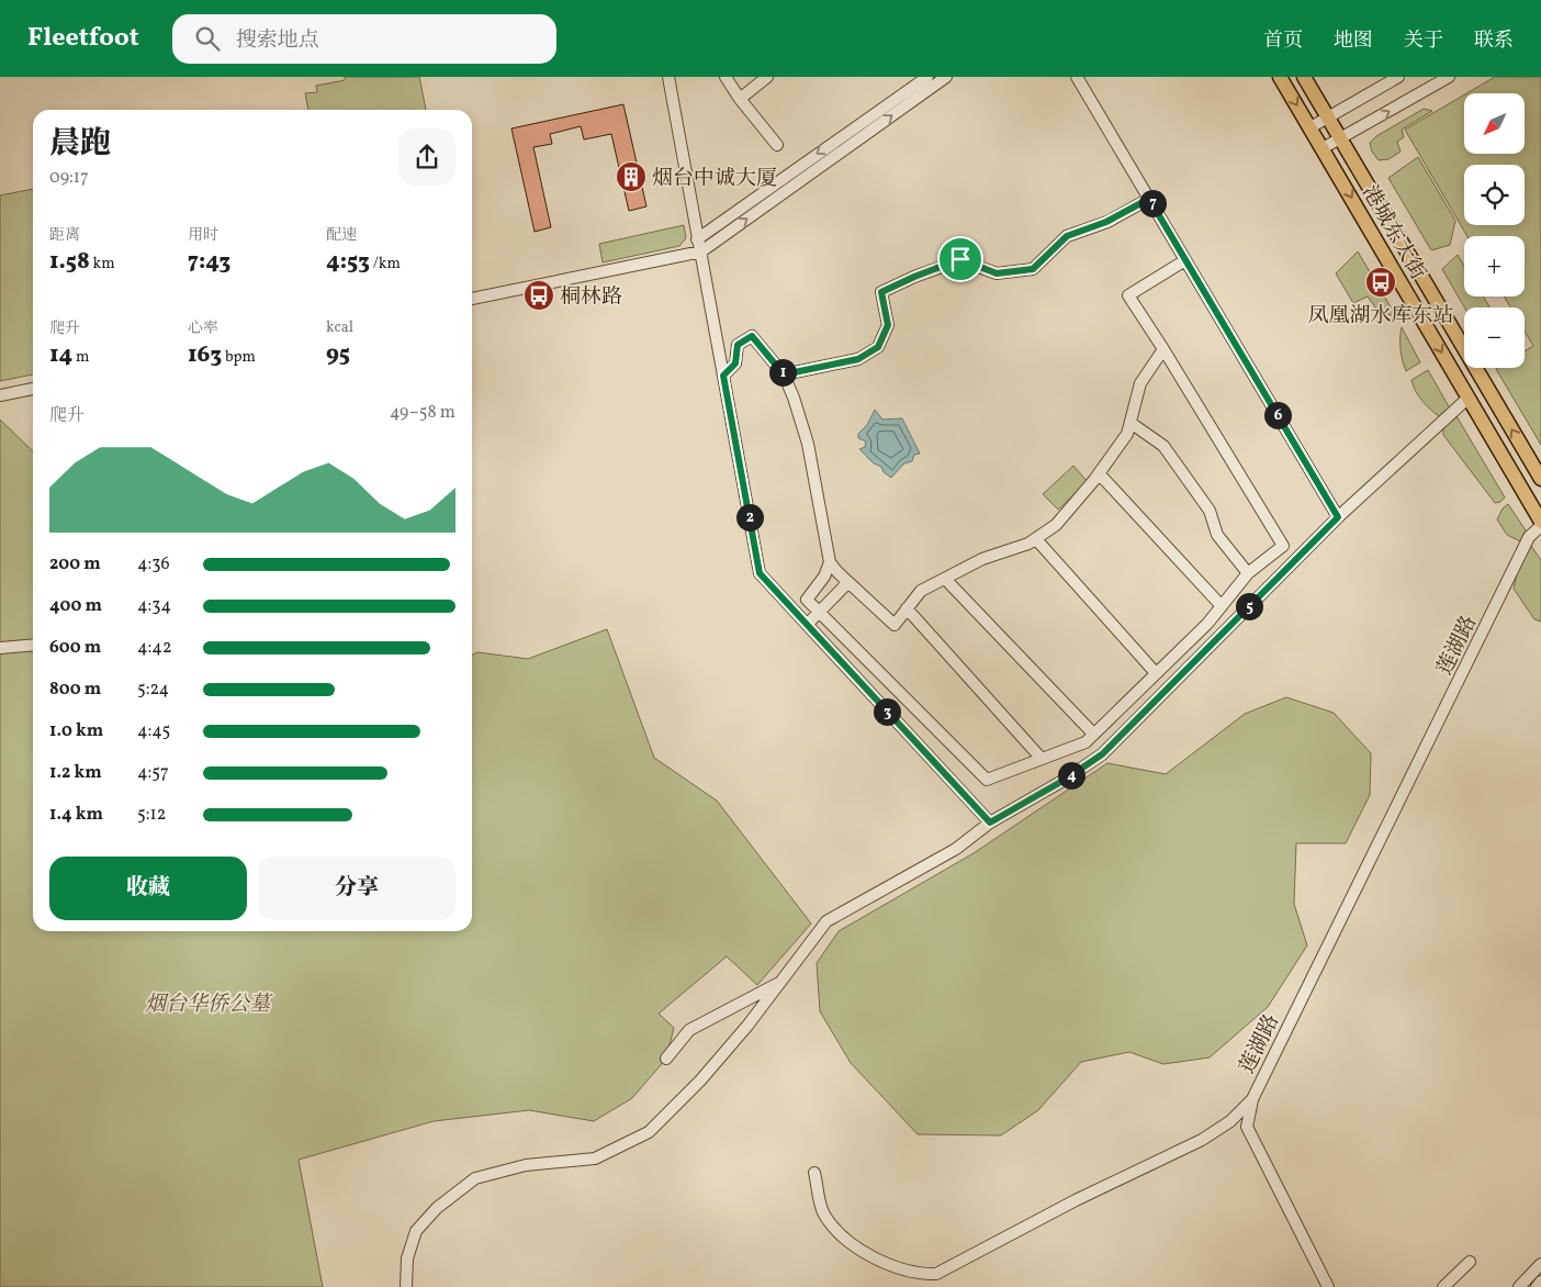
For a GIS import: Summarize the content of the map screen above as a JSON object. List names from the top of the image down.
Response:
{
  "streets": {
    "main road": ["港城东大街"],
    "street": ["莲湖路"]
  },
  "crossings": [
    ["港城东大街", "莲湖路"]
  ],
  "parks": ["烟台华侨公墓"],
  "places": {
    "building": ["烟台中诚大厦"],
    "bus stop": ["凤凰湖水库东站", "桐林路"]
  },
  "north": "bottom left",
  "page": {
    "header": "Fleetfoot",
    "search": "搜索地点",
    "nav": [
      "首页",
      "地图",
      "关于",
      "联系"
    ],
    "map_buttons": ["+", "−"],
    "heading": ["晨跑", "09:17"],
    "pins": [
      "7",
      "1",
      "6",
      "2",
      "5",
      "3",
      "4"
    ],
    "stats": [
      ["距离", "1.58 km"],
      ["用时", "7:43"],
      ["配速", "4:53 /km"],
      ["爬升", "14 m"],
      ["心率", "163 bpm"],
      ["kcal", "95"]
    ],
    "chart": ["爬升", "49–58 m"],
    "list": [
      {
        "name": "200 m",
        "note": "4:36"
      },
      {
        "name": "400 m",
        "note": "4:34"
      },
      {
        "name": "600 m",
        "note": "4:42"
      },
      {
        "name": "800 m",
        "note": "5:24"
      },
      {
        "name": "1.0 km",
        "note": "4:45"
      },
      {
        "name": "1.2 km",
        "note": "4:57"
      },
      {
        "name": "1.4 km",
        "note": "5:12"
      }
    ],
    "buttons": ["收藏", "分享"]
  }
}
